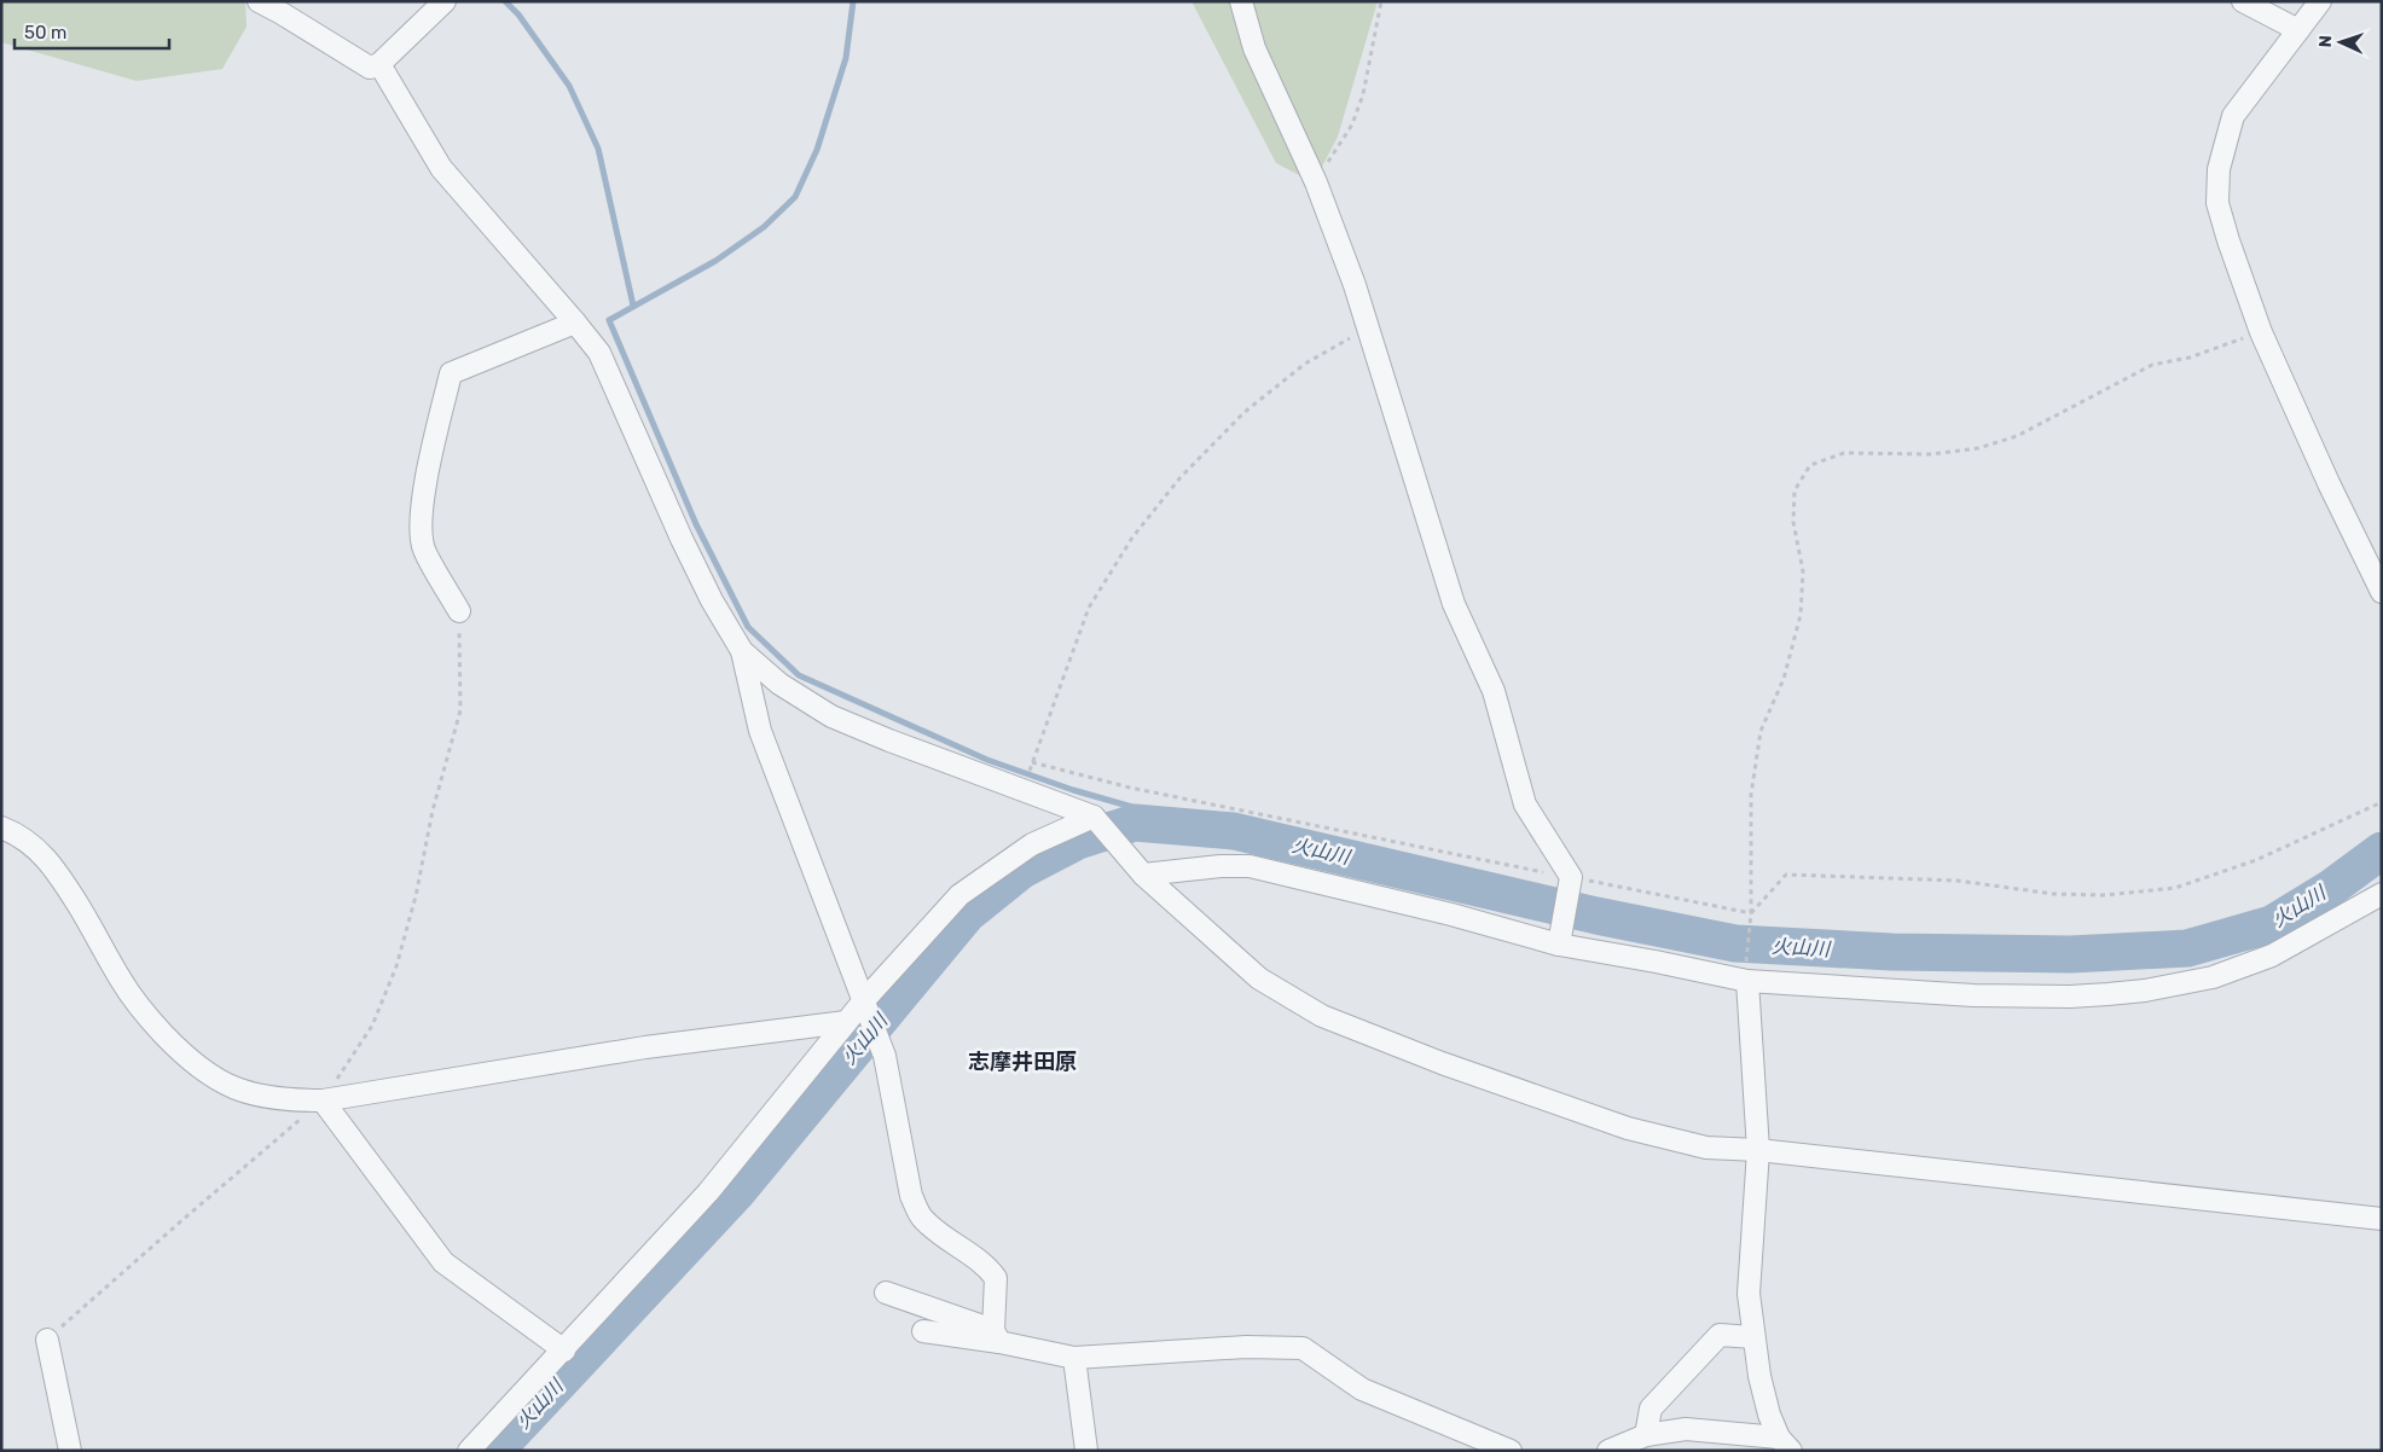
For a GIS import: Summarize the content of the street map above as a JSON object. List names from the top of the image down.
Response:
{
  "districts": ["志摩井田原"],
  "water": ["火山川"],
  "scale_bar": "50 m",
  "north": "left"
}
